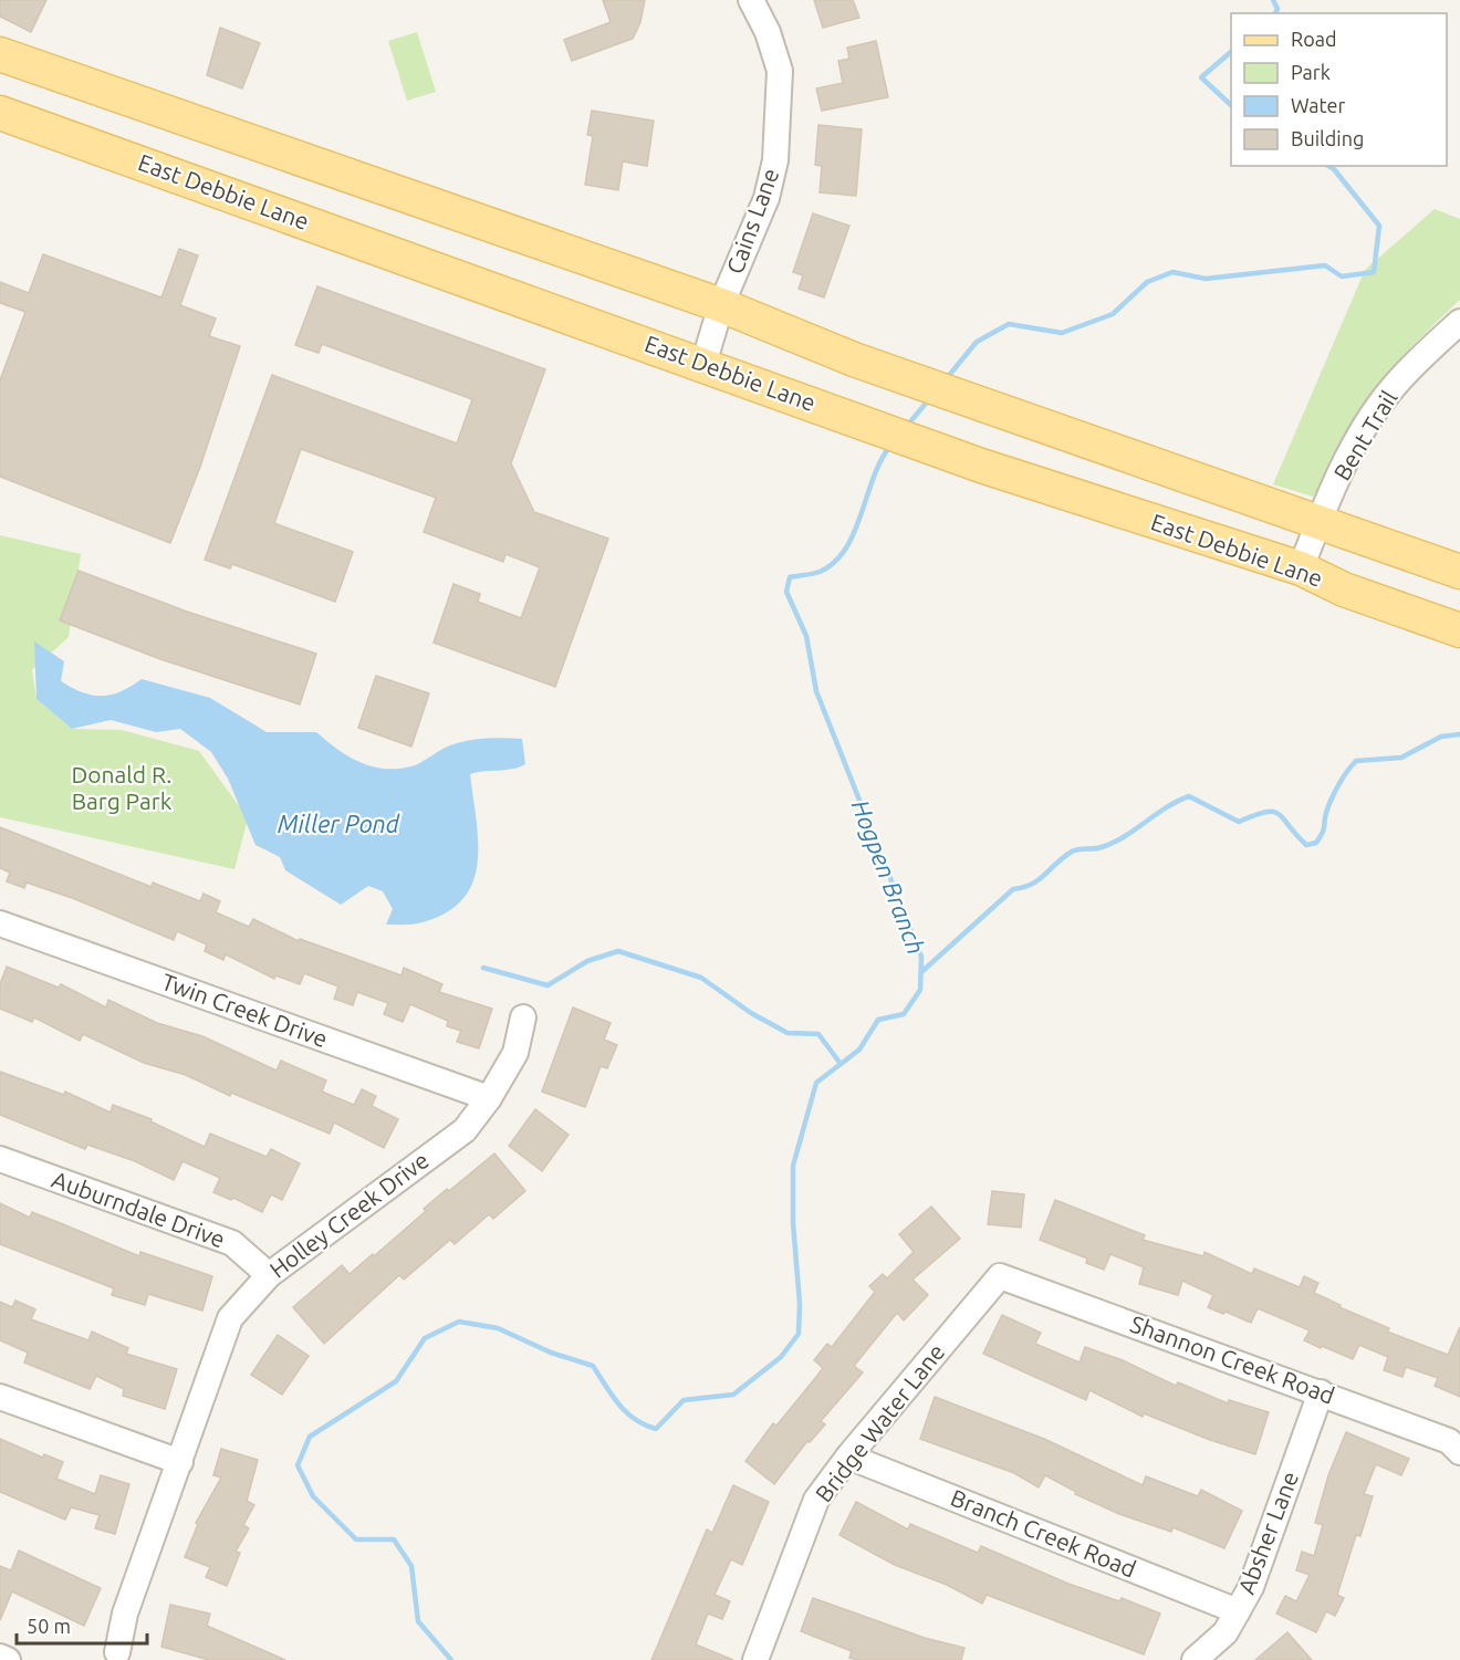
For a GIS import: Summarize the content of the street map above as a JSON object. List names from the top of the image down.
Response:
{
  "streets": {
    "main road": ["East Debbie Lane"],
    "street": [
      "Cains Lane",
      "Bent Trail",
      "Twin Creek Drive",
      "Auburndale Drive",
      "Holley Creek Drive",
      "Shannon Creek Road",
      "Bridge Water Lane",
      "Absher Lane",
      "Branch Creek Road"
    ]
  },
  "crossings": [
    ["East Debbie Lane", "Cains Lane"],
    ["East Debbie Lane", "Bent Trail"],
    ["Twin Creek Drive", "Holley Creek Drive"],
    ["Auburndale Drive", "Holley Creek Drive"],
    ["Shannon Creek Road", "Bridge Water Lane"],
    ["Shannon Creek Road", "Absher Lane"],
    ["Bridge Water Lane", "Branch Creek Road"],
    ["Absher Lane", "Branch Creek Road"]
  ],
  "water": ["Miller Pond", "Hogpen Branch"],
  "parks": ["Donald R. Barg Park"],
  "legend": [
    "Road",
    "Park",
    "Water",
    "Building"
  ],
  "scale_bar": "50 m"
}
